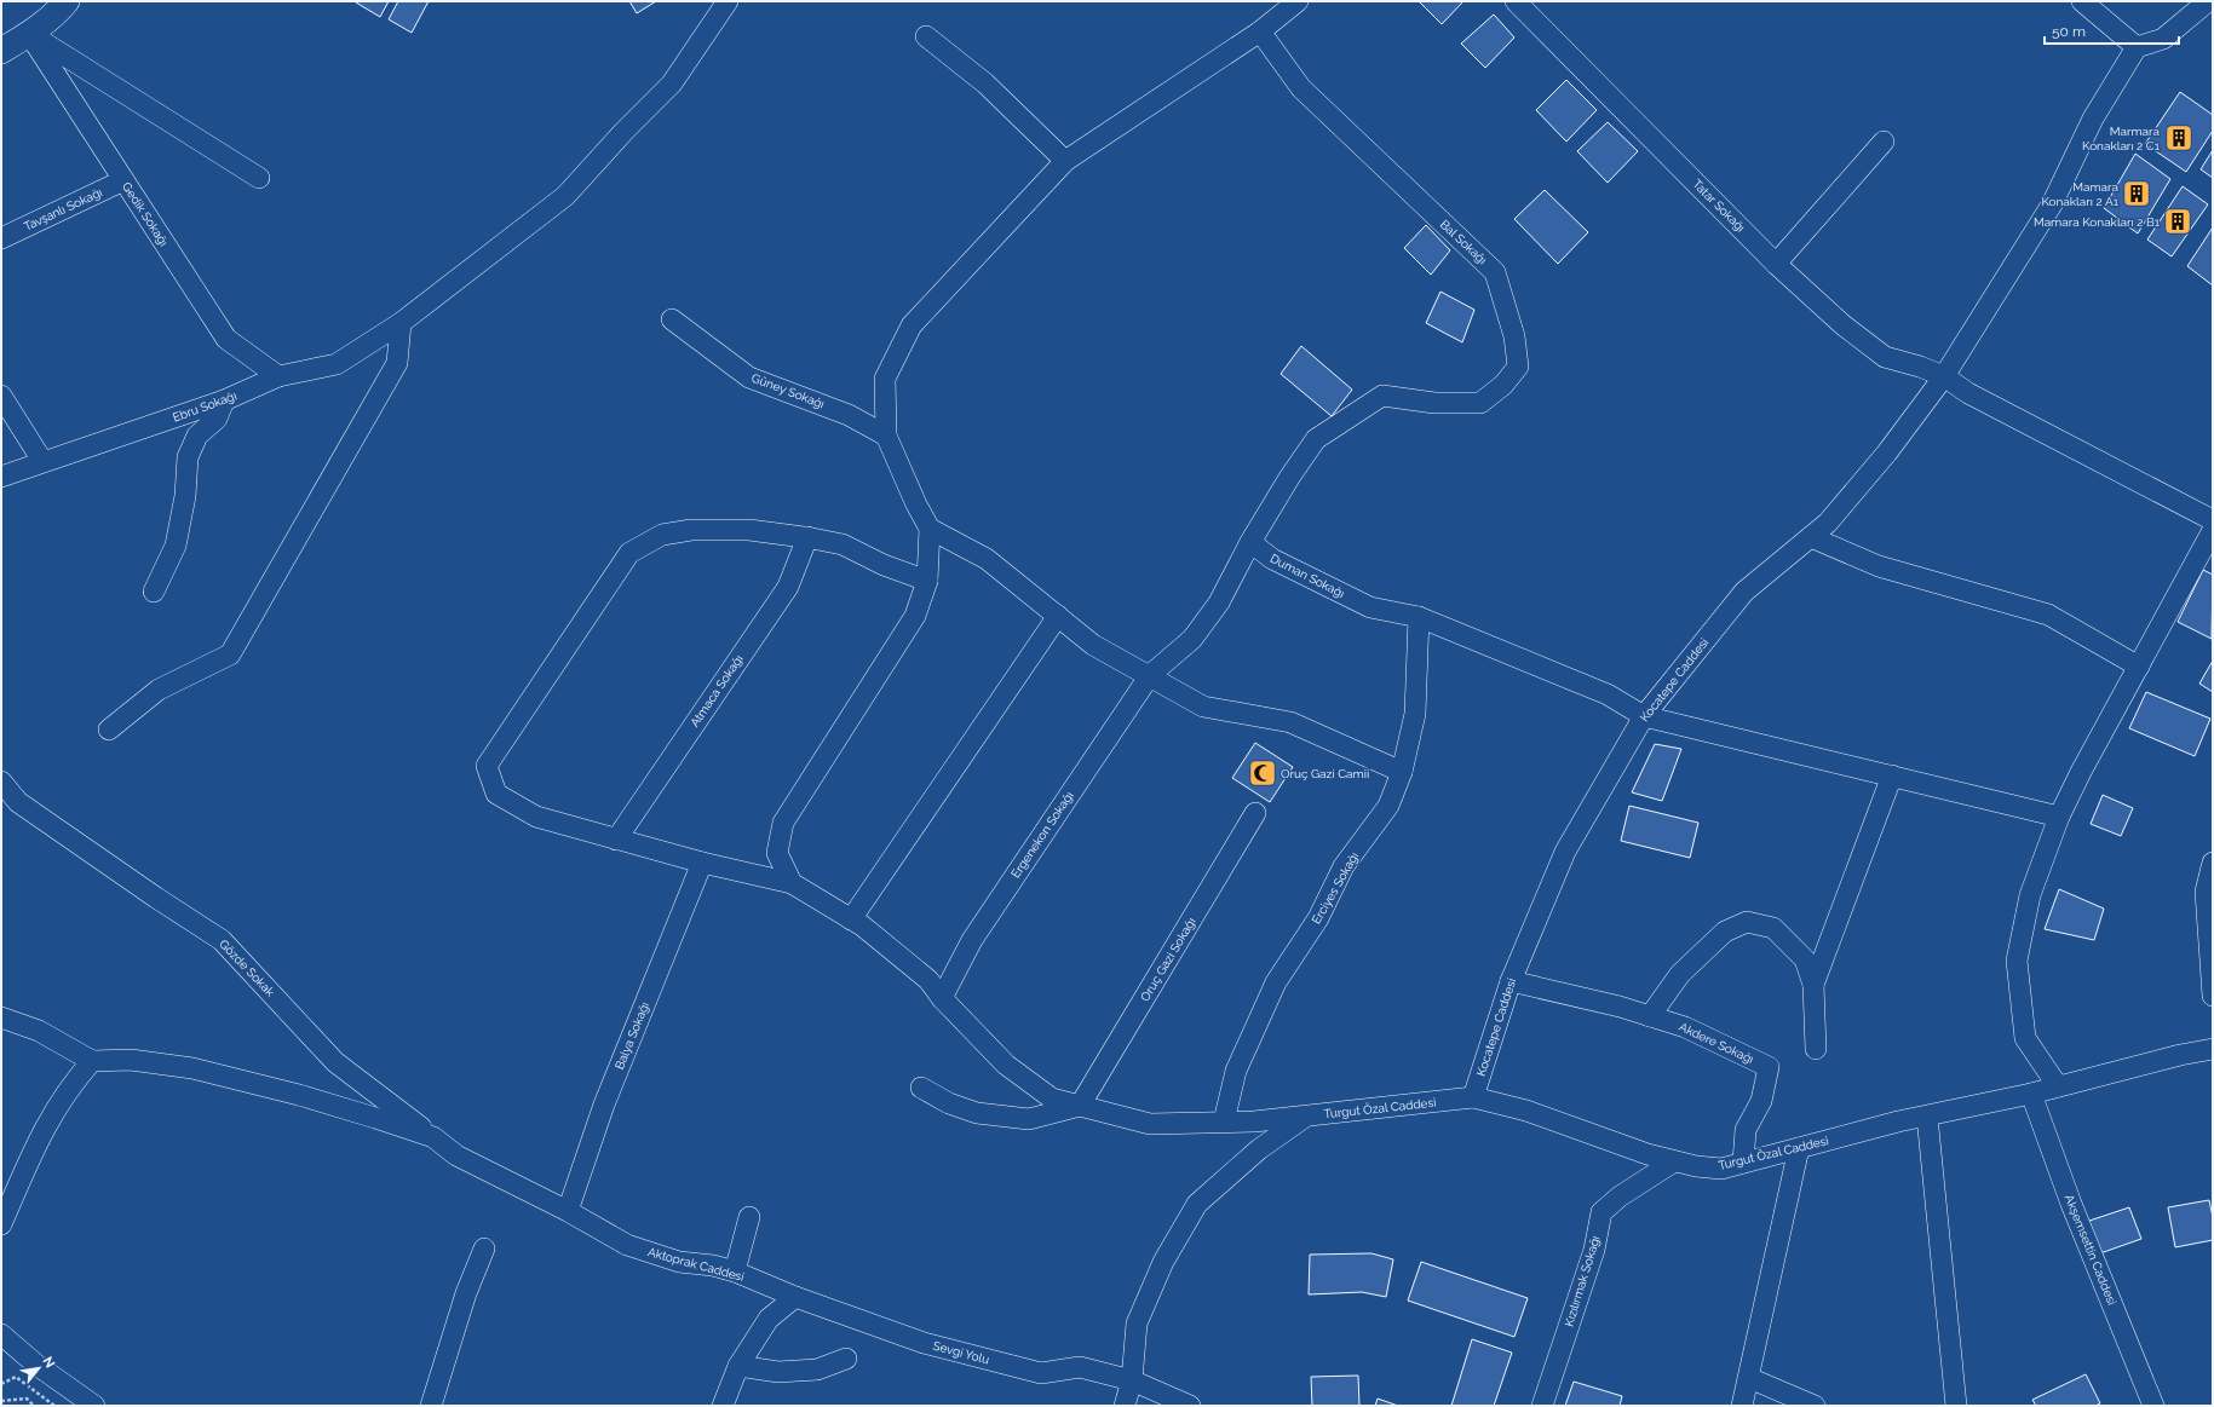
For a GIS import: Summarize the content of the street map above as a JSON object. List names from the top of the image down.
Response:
{
  "streets": {
    "street": [
      "Tatar Sokağı",
      "Tavşanlı Sokağı",
      "Gedik Sokağı",
      "Bal Sokağı",
      "Güney Sokağı",
      "Ebru Sokağı",
      "Duman Sokağı",
      "Kocatepe Caddesi",
      "Atmaca Sokağı",
      "Ergenekon Sokağı",
      "Erciyes Sokağı",
      "Oruç Gazi Sokağı",
      "Gözde Sokak",
      "Balya Sokağı",
      "Akdere Sokağı",
      "Turgut Özal Caddesi",
      "Akşemsettin Caddesi",
      "Aktoprak Caddesi",
      "Kızılırmak Sokağı",
      "Sevgi Yolu"
    ]
  },
  "crossings": [
    ["Tatar Sokağı", "Kocatepe Caddesi"],
    ["Tavşanlı Sokağı", "Gedik Sokağı"],
    ["Gedik Sokağı", "Ebru Sokağı"],
    ["Bal Sokağı", "Duman Sokağı"],
    ["Duman Sokağı", "Kocatepe Caddesi"],
    ["Duman Sokağı", "Erciyes Sokağı"],
    ["Kocatepe Caddesi", "Akdere Sokağı"],
    ["Kocatepe Caddesi", "Turgut Özal Caddesi"],
    ["Ergenekon Sokağı", "Turgut Özal Caddesi"],
    ["Erciyes Sokağı", "Turgut Özal Caddesi"],
    ["Oruç Gazi Sokağı", "Turgut Özal Caddesi"],
    ["Gözde Sokak", "Aktoprak Caddesi"],
    ["Balya Sokağı", "Aktoprak Caddesi"],
    ["Akdere Sokağı", "Turgut Özal Caddesi"],
    ["Turgut Özal Caddesi", "Akşemsettin Caddesi"],
    ["Turgut Özal Caddesi", "Kızılırmak Sokağı"],
    ["Aktoprak Caddesi", "Sevgi Yolu"]
  ],
  "places": {
    "building": ["Marmara Konakları 2 C1", "Mamara Konakları 2 A1", "Mamara Konakları 2 B1"],
    "mosque": ["Oruç Gazi Camii"]
  },
  "scale_bar": "50 m",
  "north": "top right"
}
